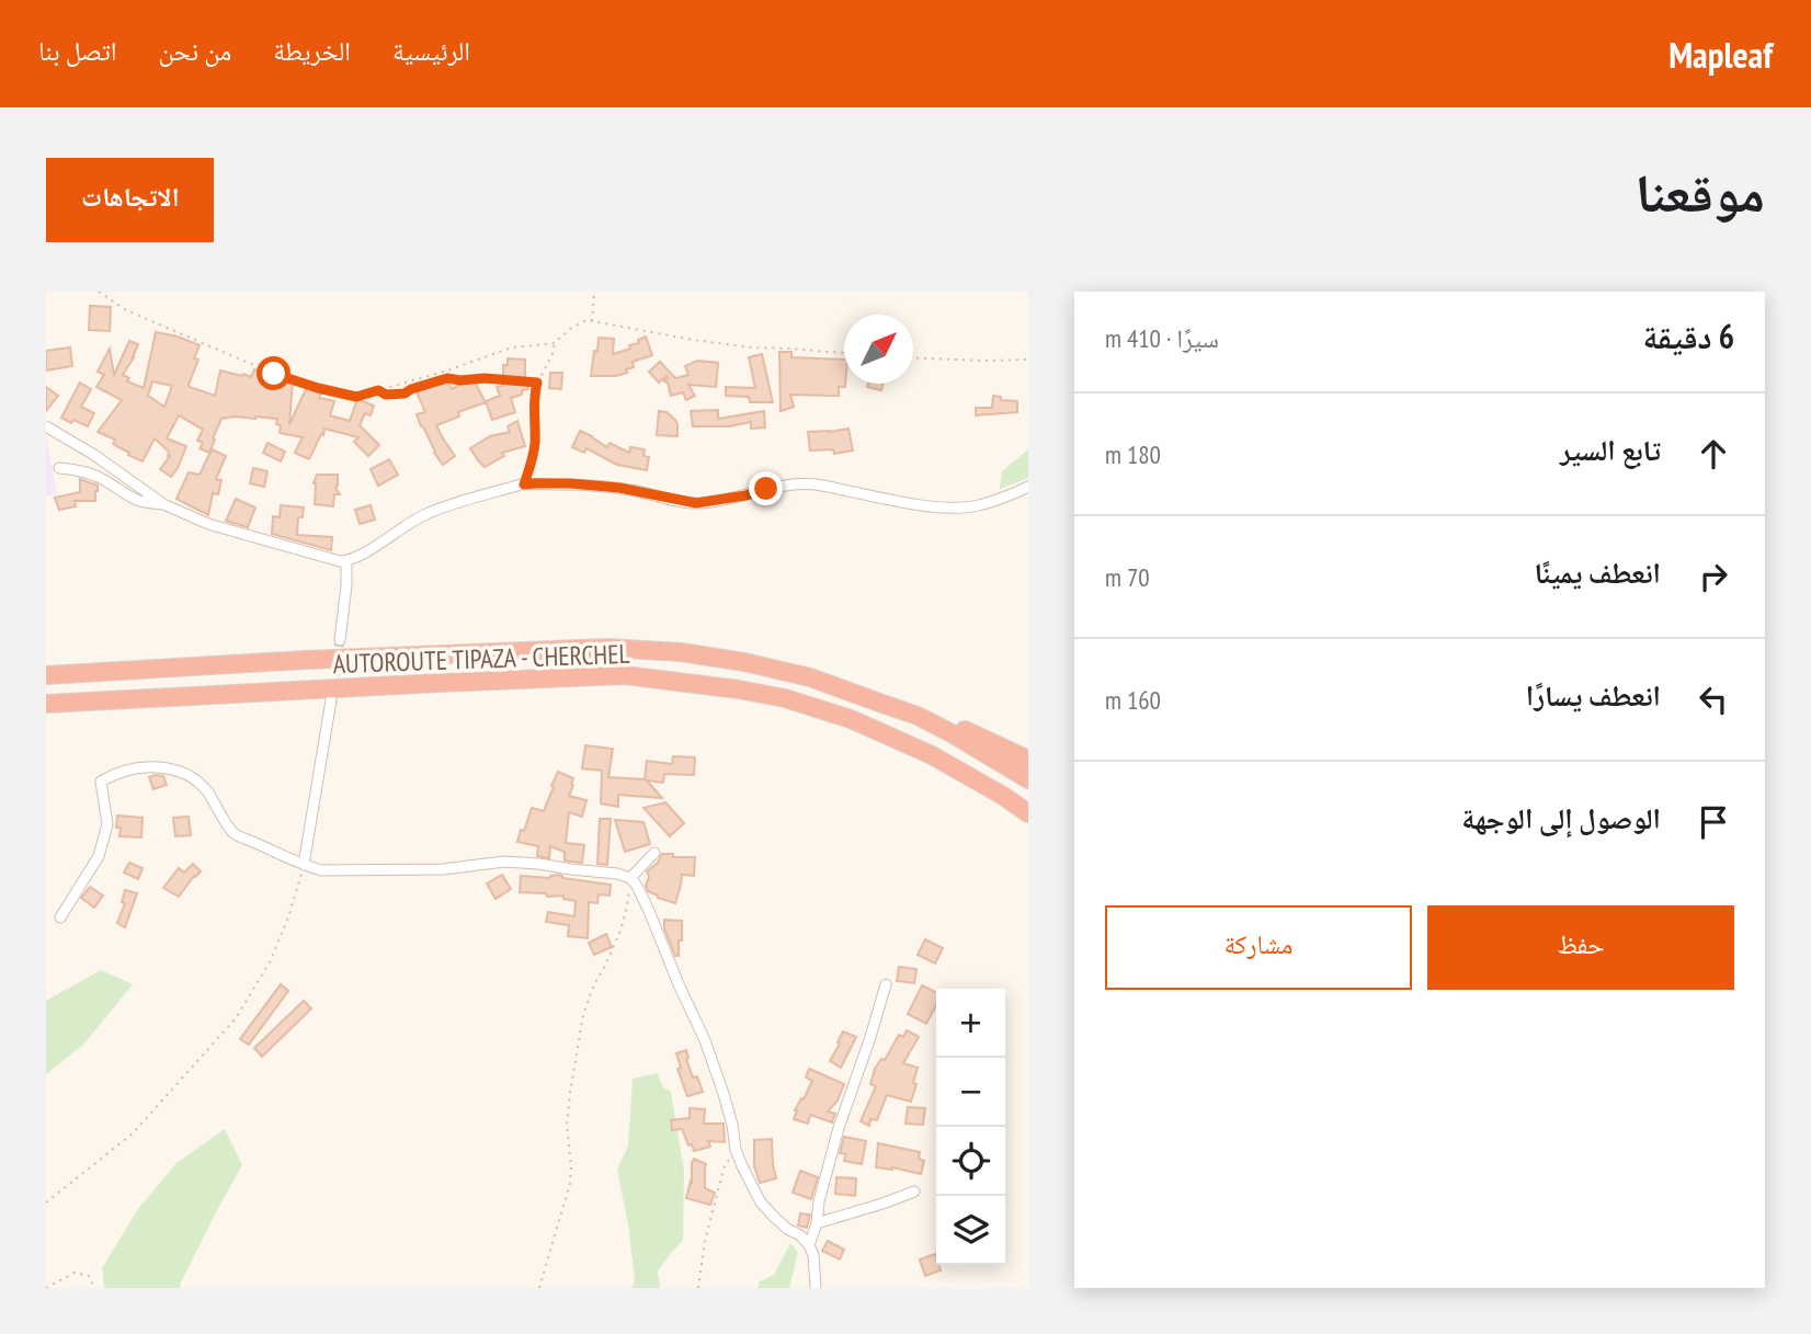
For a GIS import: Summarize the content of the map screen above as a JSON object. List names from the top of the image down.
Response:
{
  "streets": {
    "highway": ["AUTOROUTE TIPAZA - CHERCHEL"]
  },
  "north": "top right",
  "page": {
    "header": "Mapleaf",
    "nav": [
      "الرئيسية",
      "الخريطة",
      "من نحن",
      "اتصل بنا"
    ],
    "title": "موقعنا",
    "buttons": [
      "الاتجاهات",
      ["حفظ", "مشاركة"]
    ],
    "heading": ["6 دقيقة", "سيرًا · 410 m"],
    "list": [
      ["تابع السير", "180 m"],
      ["انعطف يمينًا", "70 m"],
      ["انعطف يسارًا", "160 m"],
      "الوصول إلى الوجهة"
    ],
    "map_buttons": ["+", "−"]
  }
}
